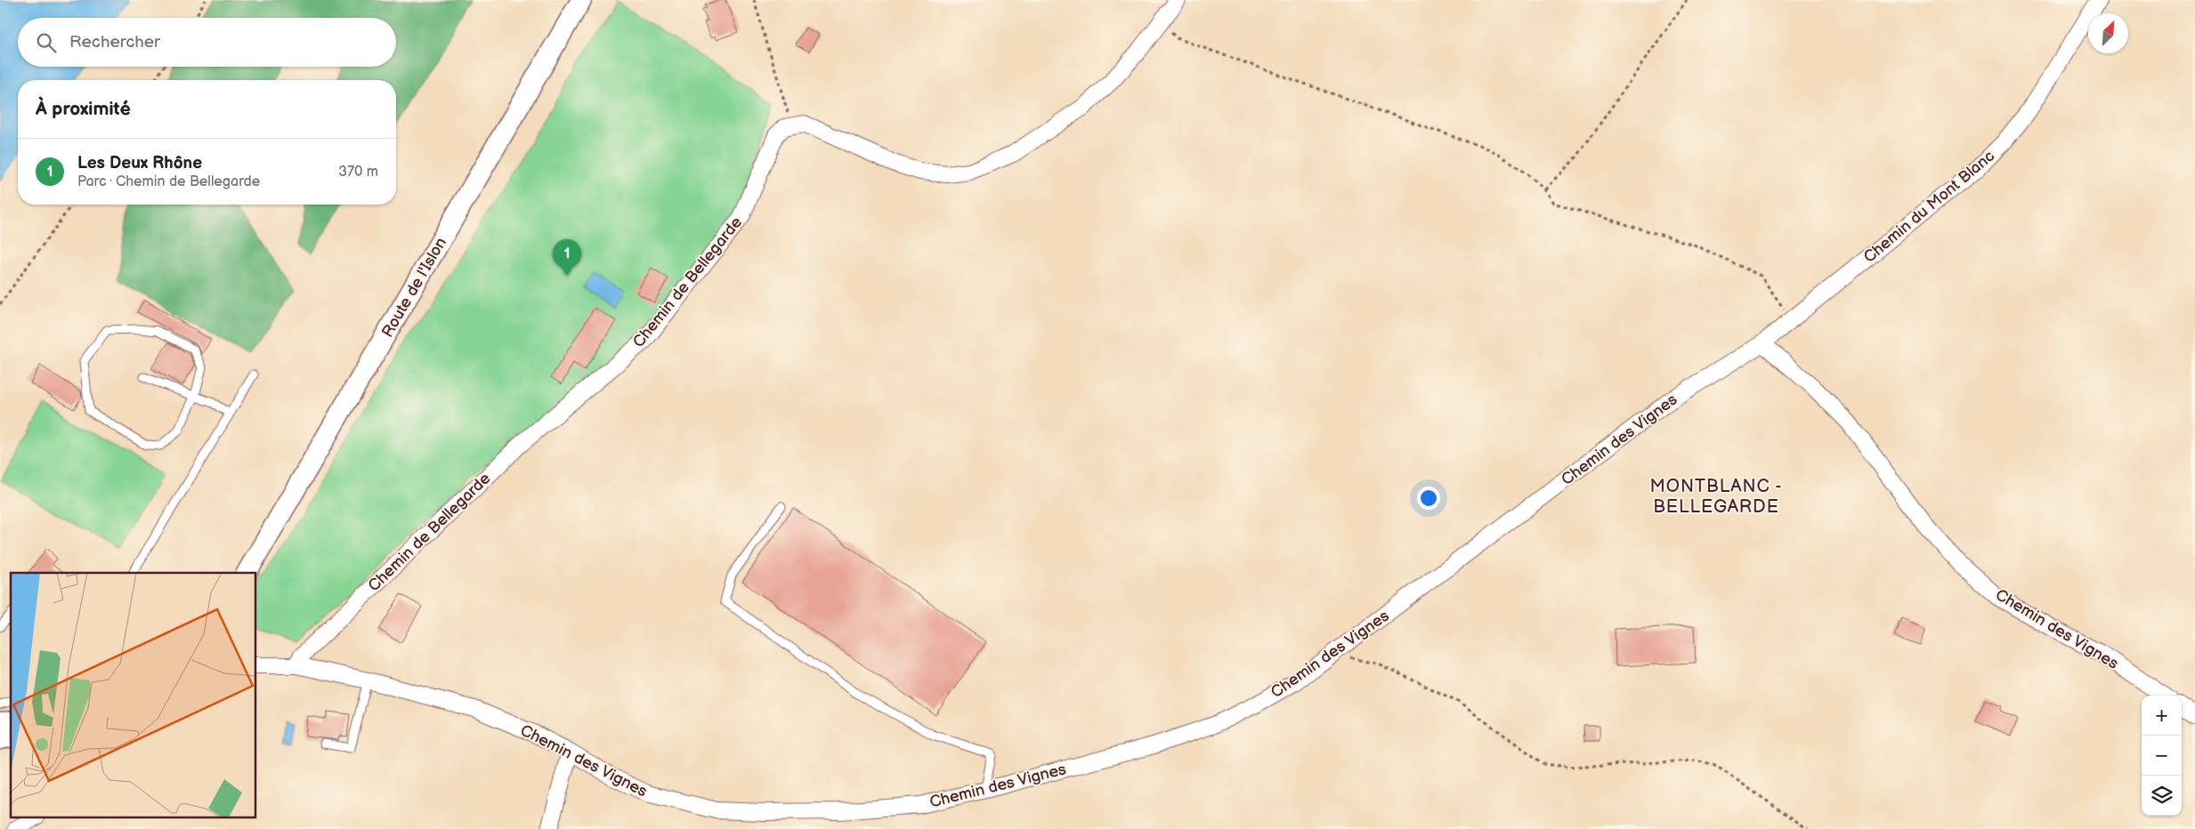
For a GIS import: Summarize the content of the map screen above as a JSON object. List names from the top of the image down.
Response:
{
  "streets": {
    "street": [
      "Chemin du Mont Blanc",
      "Chemin de Bellegarde",
      "Route de l'Islon",
      "Chemin des Vignes"
    ]
  },
  "crossings": [
    ["Chemin du Mont Blanc", "Chemin des Vignes"],
    ["Chemin de Bellegarde", "Chemin des Vignes"]
  ],
  "districts": ["MONTBLANC - BELLEGARDE"],
  "north": "top right",
  "page": {
    "search": "Rechercher",
    "heading": "À proximité",
    "list": [
      {
        "mark": "1",
        "name": "Les Deux Rhône",
        "note": "Parc · Chemin de Bellegarde",
        "value": "370 m"
      }
    ],
    "pins": "1",
    "map_buttons": ["+", "−"]
  }
}
